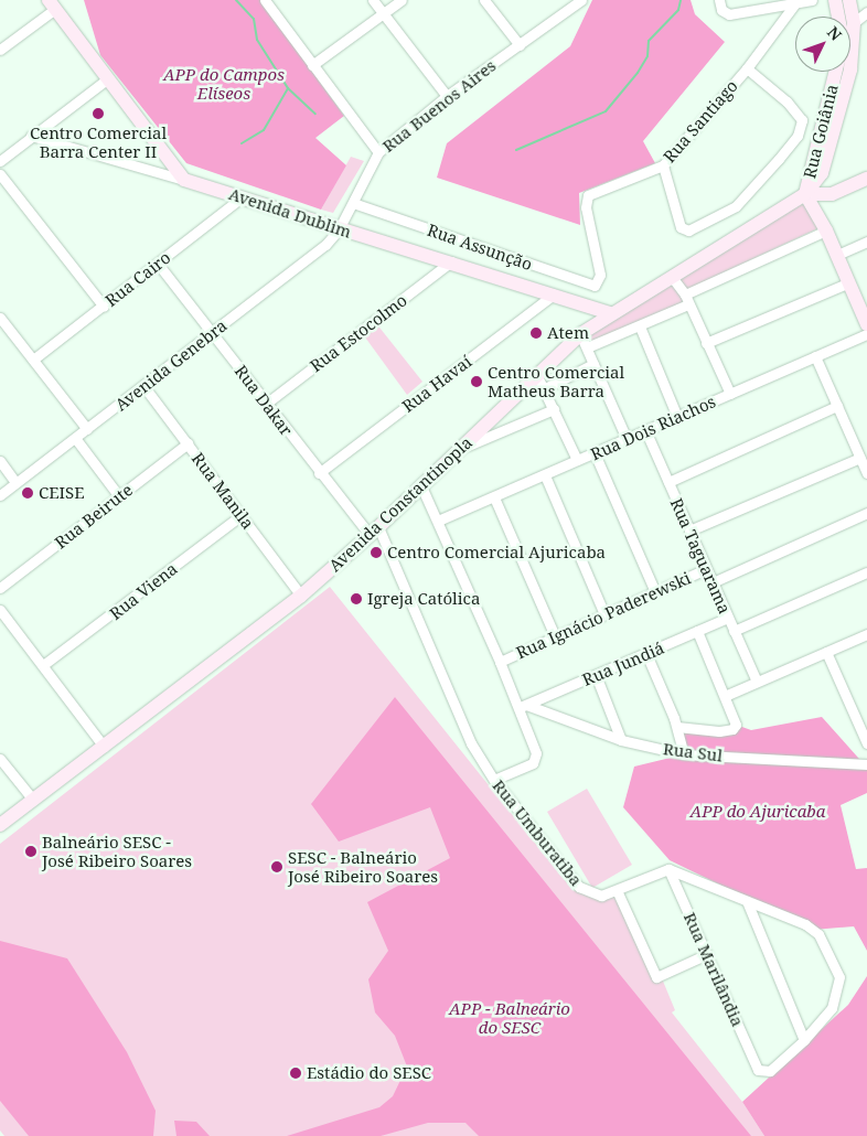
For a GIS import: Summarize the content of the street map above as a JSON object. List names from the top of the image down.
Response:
{
  "streets": {
    "street": [
      "Rua Buenos Aires",
      "Rua Santiago",
      "Rua Goiânia",
      "Avenida Dublim",
      "Rua Assunção",
      "Rua Cairo",
      "Rua Estocolmo",
      "Avenida Genebra",
      "Rua Havaí",
      "Rua Dakar",
      "Rua Dois Riachos",
      "Rua Manila",
      "Avenida Constantinopla",
      "Rua Beirute",
      "Rua Taguarama",
      "Rua Viena",
      "Rua Ignácio Paderewski",
      "Rua Jundiá",
      "Rua Sul",
      "Rua Umburatiba",
      "Rua Marilândia"
    ]
  },
  "crossings": [
    ["Rua Buenos Aires", "Avenida Dublim"],
    ["Rua Buenos Aires", "Rua Assunção"],
    ["Rua Buenos Aires", "Avenida Genebra"],
    ["Rua Santiago", "Rua Assunção"],
    ["Rua Goiânia", "Avenida Constantinopla"],
    ["Avenida Dublim", "Rua Cairo"],
    ["Avenida Dublim", "Rua Estocolmo"],
    ["Avenida Dublim", "Avenida Genebra"],
    ["Avenida Dublim", "Rua Havaí"],
    ["Avenida Dublim", "Avenida Constantinopla"],
    ["Rua Cairo", "Rua Dakar"],
    ["Rua Estocolmo", "Rua Dakar"],
    ["Avenida Genebra", "Rua Dakar"],
    ["Avenida Genebra", "Rua Manila"],
    ["Rua Havaí", "Rua Dakar"],
    ["Rua Dakar", "Avenida Constantinopla"],
    ["Rua Dakar", "Rua Umburatiba"],
    ["Rua Dois Riachos", "Rua Taguarama"],
    ["Rua Manila", "Avenida Constantinopla"],
    ["Rua Manila", "Rua Beirute"],
    ["Rua Manila", "Rua Viena"],
    ["Avenida Constantinopla", "Rua Umburatiba"],
    ["Rua Taguarama", "Rua Ignácio Paderewski"],
    ["Rua Taguarama", "Rua Jundiá"],
    ["Rua Jundiá", "Rua Sul"],
    ["Rua Umburatiba", "Rua Marilândia"]
  ],
  "parks": ["APP do Campos Elíseos", "APP do Ajuricaba", "APP - Balneário do SESC"],
  "places": [
    "Centro Comercial Barra Center II",
    "Atem",
    "Centro Comercial Matheus Barra",
    "CEISE",
    "Centro Comercial Ajuricaba",
    "Igreja Católica",
    "Balneário SESC - José Ribeiro Soares",
    "SESC - Balneário José Ribeiro Soares",
    "Estádio do SESC"
  ],
  "north": "top right"
}
